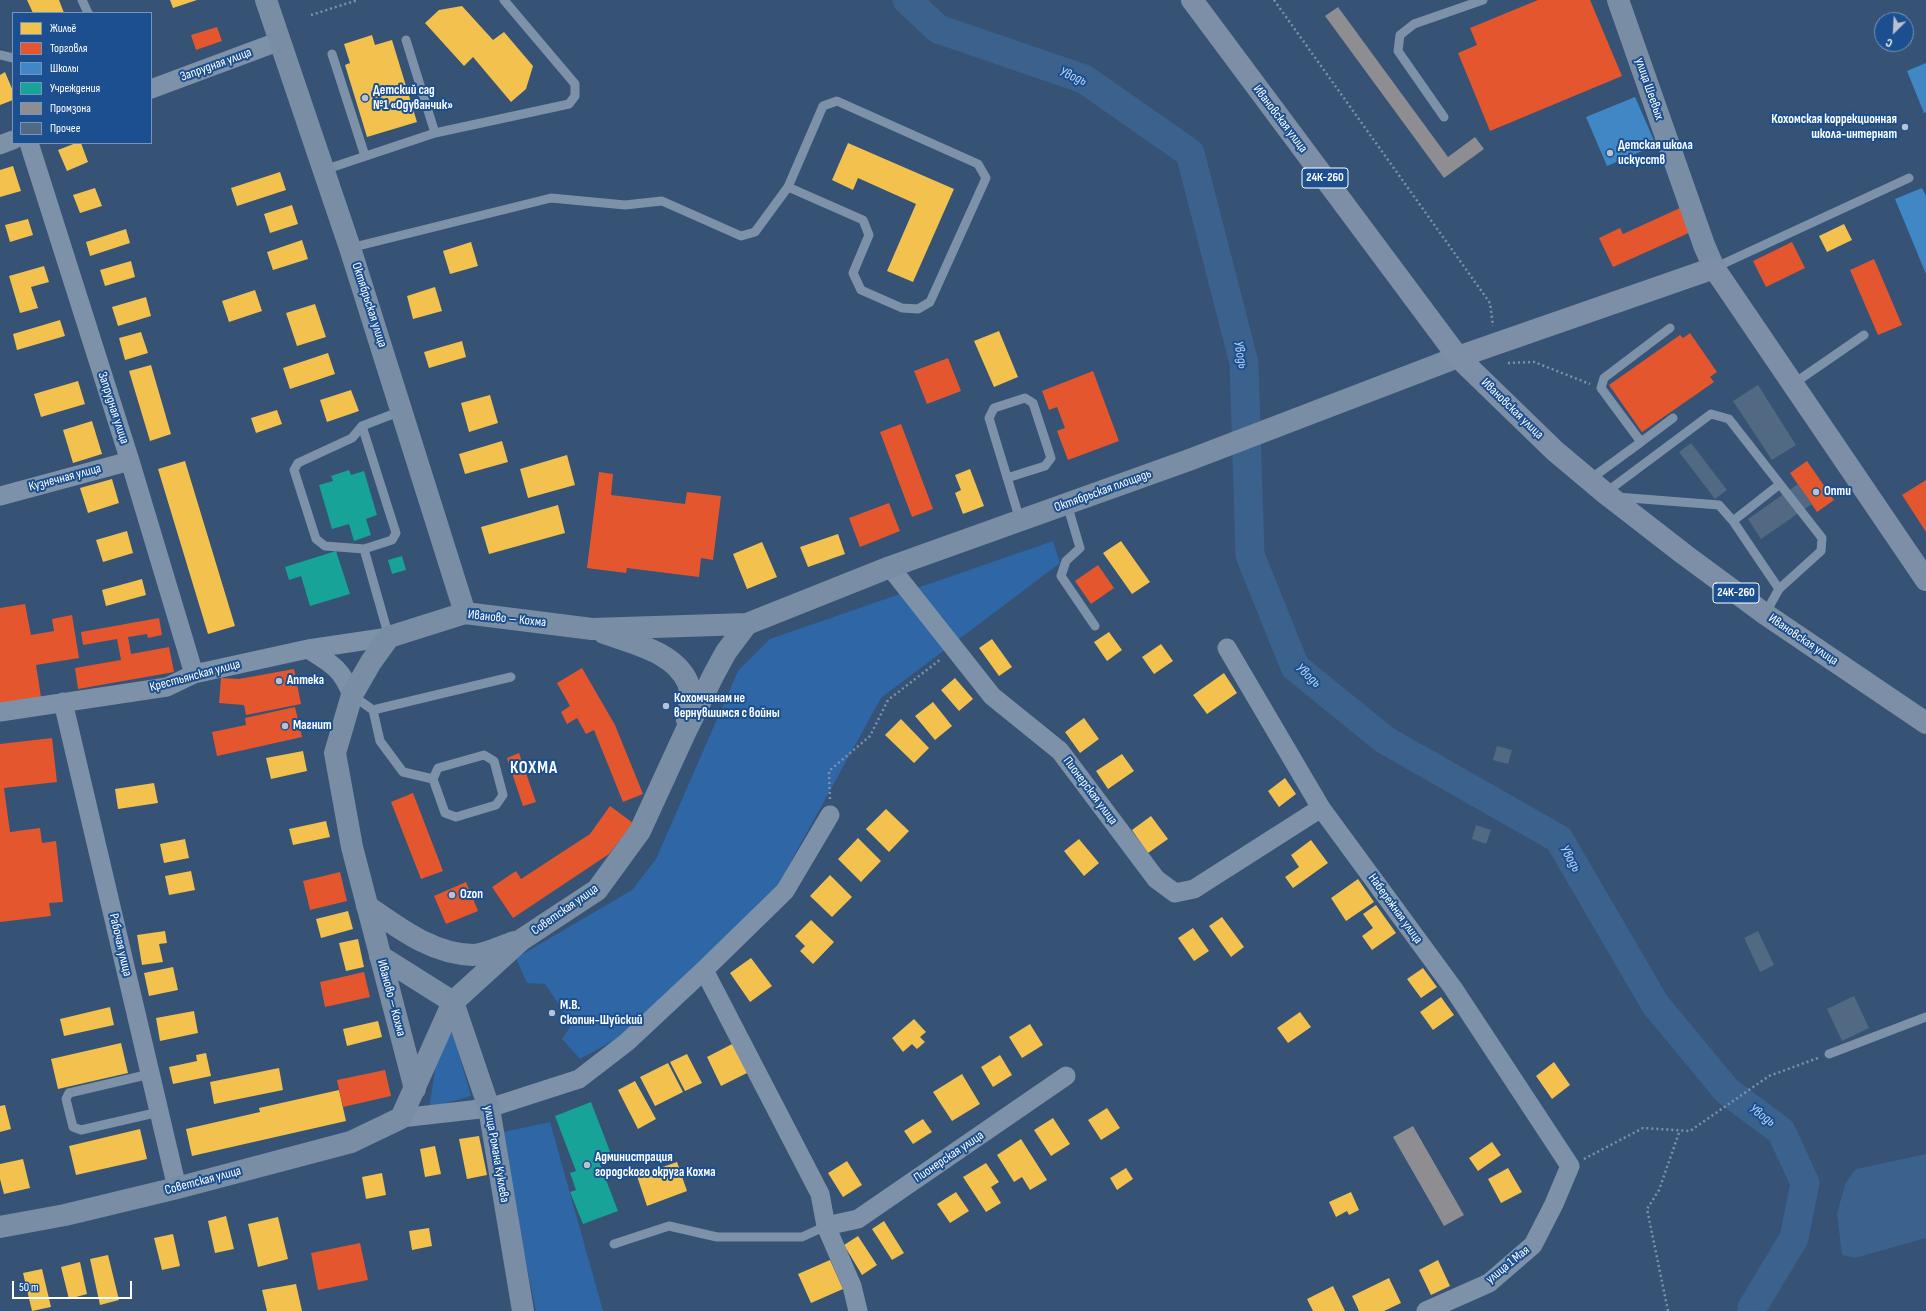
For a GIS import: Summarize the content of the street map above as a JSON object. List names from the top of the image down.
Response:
{
  "streets": {
    "main road": [
      "улица Шеевых",
      "Ивановская улица",
      "24К-260",
      "Октябрьская улица",
      "Октябрьская площадь",
      "Иваново — Кохма",
      "Советская улица",
      "улица Романа Куклева"
    ],
    "street": [
      "Запрудная улица",
      "Кузнечная улица",
      "Крестьянская улица",
      "Пионерская улица",
      "Набережная улица",
      "Рабочая улица",
      "улица 1 Мая"
    ]
  },
  "crossings": [
    ["Запрудная улица", "Октябрьская улица"],
    ["Запрудная улица", "Кузнечная улица"],
    ["Запрудная улица", "Крестьянская улица"],
    ["Ивановская улица", "Октябрьская площадь"],
    ["Октябрьская улица", "Иваново — Кохма"],
    ["Октябрьская площадь", "Иваново — Кохма"],
    ["Октябрьская площадь", "Пионерская улица"],
    ["Октябрьская площадь", "Советская улица"],
    ["Иваново — Кохма", "Крестьянская улица"],
    ["Иваново — Кохма", "Советская улица"],
    ["Крестьянская улица", "Рабочая улица"],
    ["Пионерская улица", "Набережная улица"],
    ["Набережная улица", "улица 1 Мая"],
    ["Советская улица", "Рабочая улица"],
    ["Советская улица", "улица Романа Куклева"]
  ],
  "districts": ["КОХМА"],
  "water": ["Уводь"],
  "places": [
    "Детский сад №1 «Одуванчик»",
    "Кохомская коррекционная школа-интернат",
    "Детская школа искусств",
    "Опти",
    "Аптека",
    "Кохомчанам не вернувшимся с войны",
    "Магнит",
    "Ozon",
    "М.В. Скопин-Шуйский",
    "Администрация городского округа Кохма"
  ],
  "legend": [
    "Жильё",
    "Торговля",
    "Школы",
    "Учреждения",
    "Промзона",
    "Прочее"
  ],
  "scale_bar": "50 m",
  "north": "bottom left"
}
